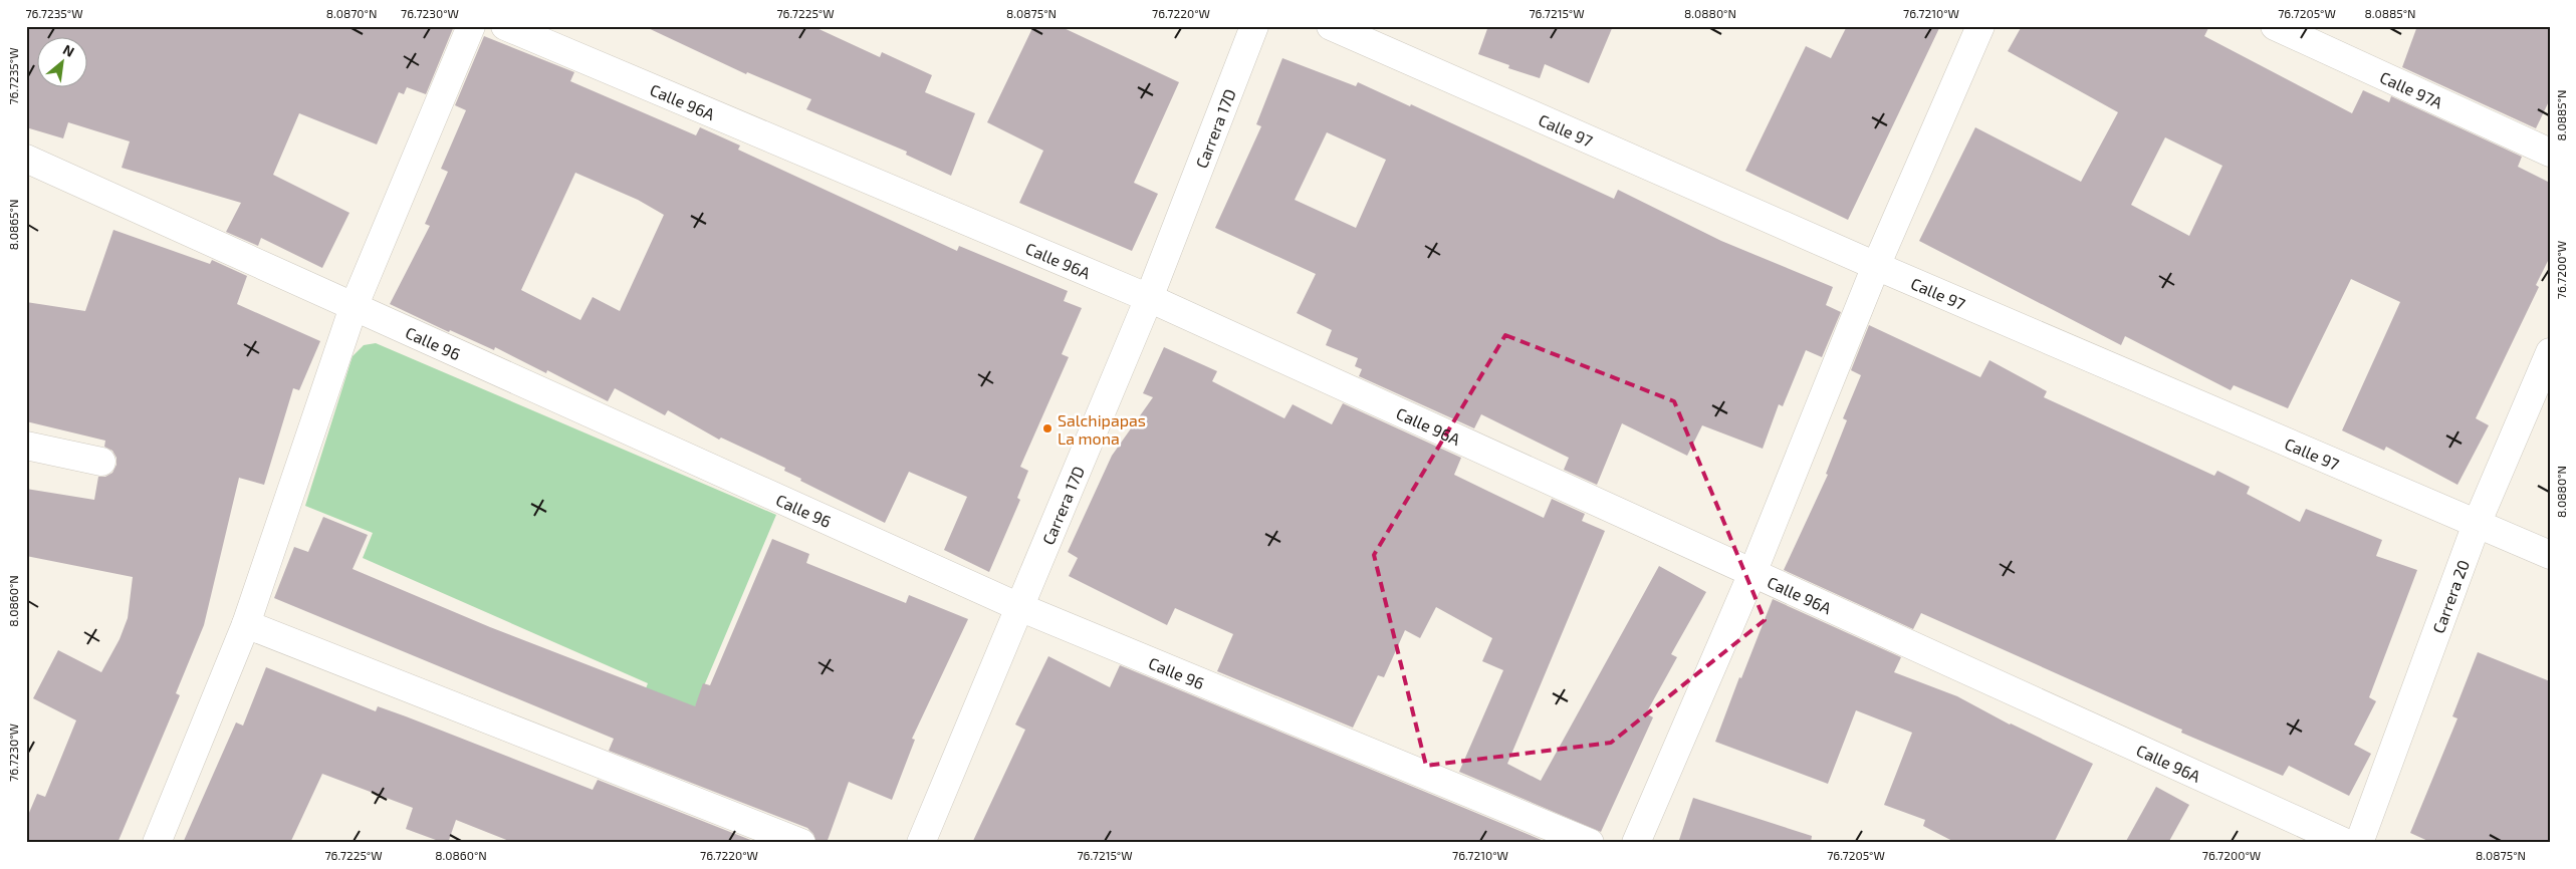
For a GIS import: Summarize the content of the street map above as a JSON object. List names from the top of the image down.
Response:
{
  "streets": {
    "street": [
      "Calle 97A",
      "Calle 96A",
      "Carrera 17D",
      "Calle 97",
      "Calle 96",
      "Carrera 20"
    ]
  },
  "crossings": [
    ["Calle 96A", "Carrera 17D"],
    ["Carrera 17D", "Calle 96"],
    ["Calle 97", "Carrera 20"]
  ],
  "places": ["Salchipapas La mona"],
  "north": "top right",
  "coordinates": [
    "76.7235°W",
    "8.0870°N",
    "76.7230°W",
    "76.7225°W",
    "8.0875°N",
    "76.7220°W",
    "76.7215°W",
    "8.0880°N",
    "76.7210°W",
    "76.7205°W",
    "8.0885°N",
    "8.0865°N",
    "76.7200°W",
    "8.0860°N"
  ]
}
